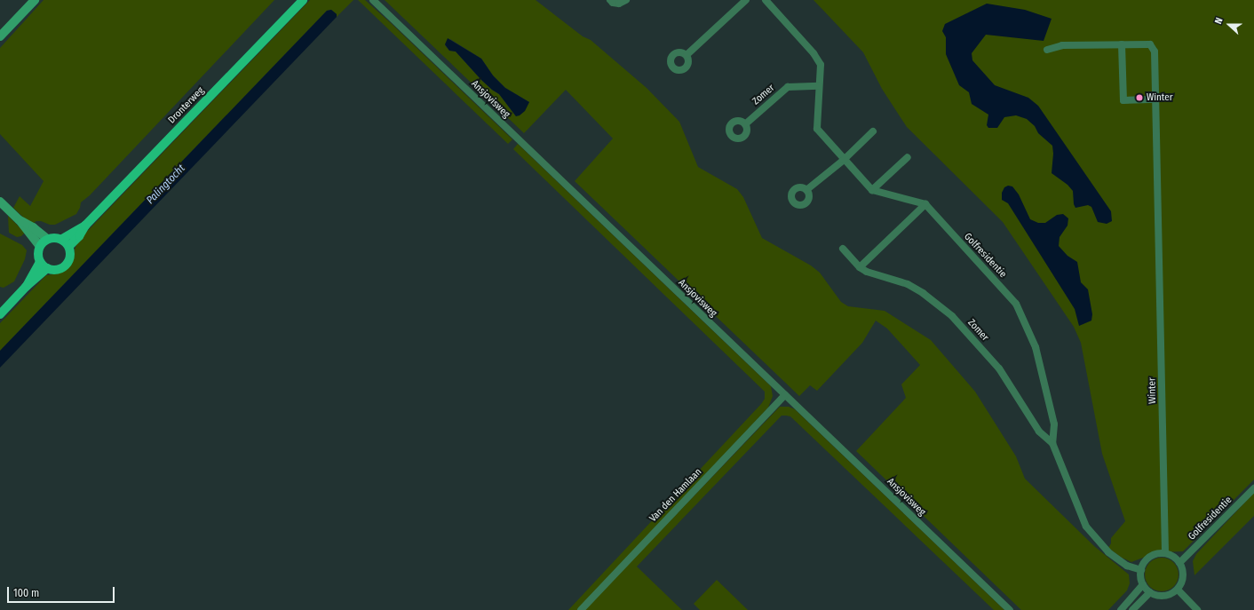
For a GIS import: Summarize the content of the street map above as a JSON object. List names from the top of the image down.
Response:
{
  "streets": {
    "main road": ["Dronterweg"],
    "street": [
      "Zomer",
      "Ansjovisweg",
      "Golfresidentie",
      "Winter",
      "Van den Hamlaan"
    ]
  },
  "crossings": [
    ["Zomer", "Golfresidentie"],
    ["Ansjovisweg", "Van den Hamlaan"],
    ["Golfresidentie", "Winter"]
  ],
  "water": ["Palingtocht"],
  "places": ["Winter"],
  "scale_bar": "100 m",
  "north": "left"
}
